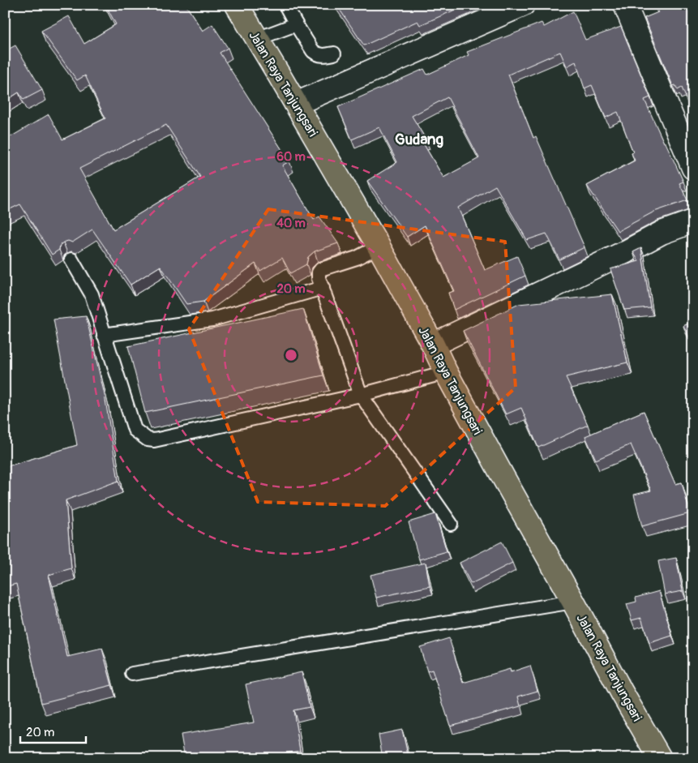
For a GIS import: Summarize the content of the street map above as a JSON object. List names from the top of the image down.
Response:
{
  "streets": {
    "highway": ["Jalan Raya Tanjungsari"]
  },
  "districts": ["Gudang"],
  "scale_bar": "20 m",
  "rings": ["60 m", "40 m", "20 m"]
}
